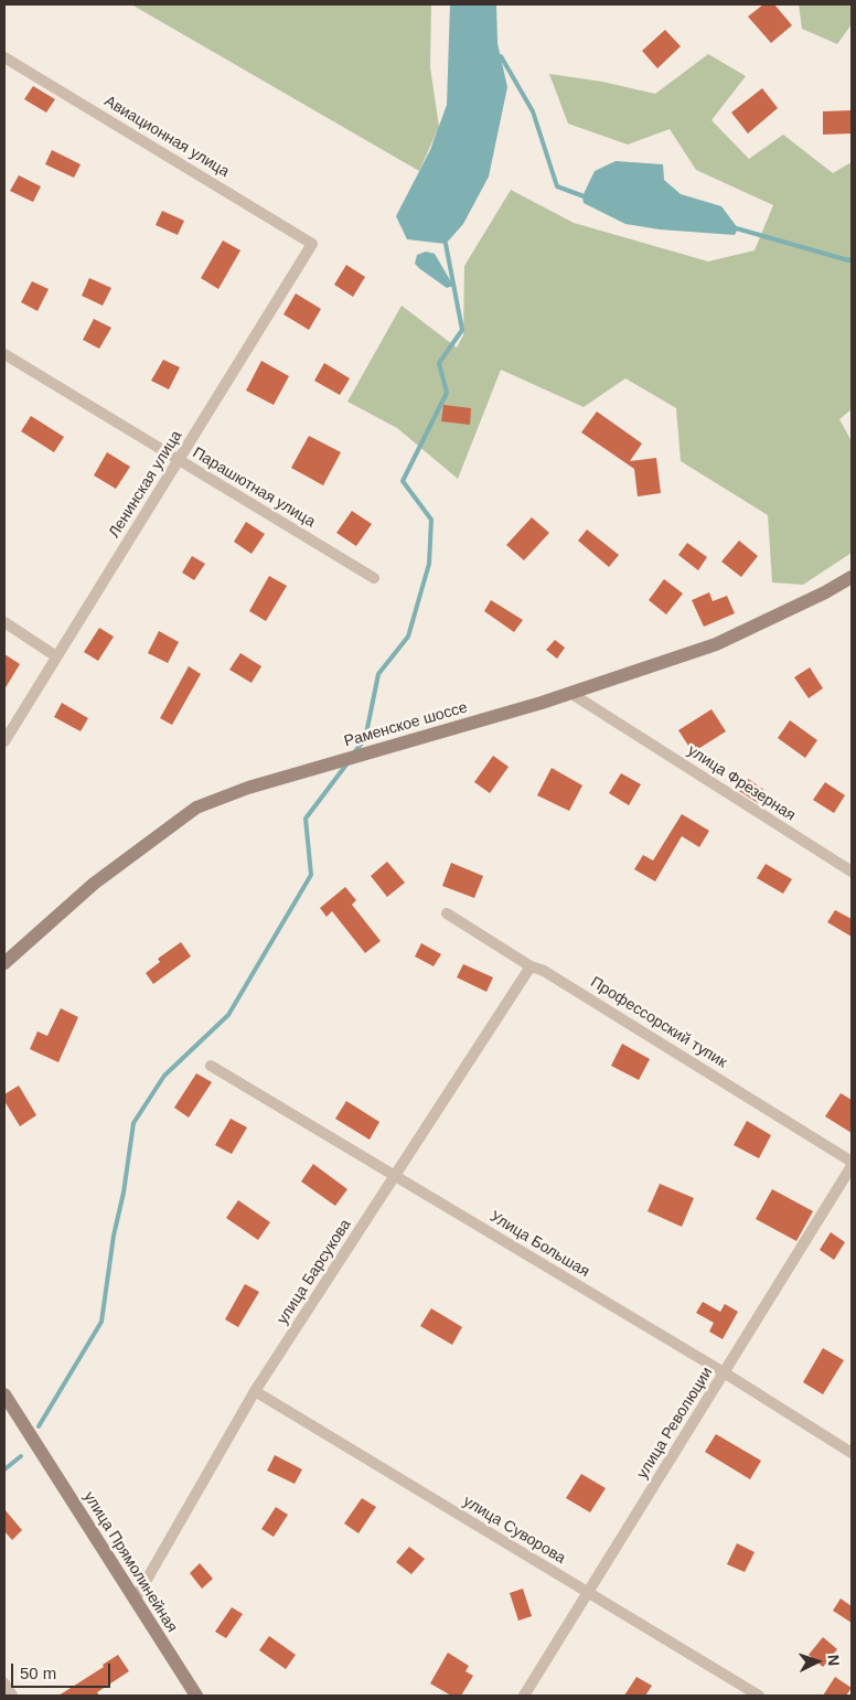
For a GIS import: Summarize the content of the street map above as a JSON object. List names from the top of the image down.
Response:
{
  "streets": {
    "main road": ["Раменское шоссе", "улица Прямолинейная"],
    "street": [
      "Авиационная улица",
      "Ленинская улица",
      "Парашютная улица",
      "улица Фрезерная",
      "Профессорский тупик",
      "Улица Большая",
      "улица Барсукова",
      "улица Революции",
      "улица Суворова"
    ]
  },
  "crossings": [
    ["Авиационная улица", "Ленинская улица"],
    ["Ленинская улица", "Парашютная улица"],
    ["Раменское шоссе", "улица Фрезерная"],
    ["Профессорский тупик", "улица Барсукова"],
    ["Улица Большая", "улица Барсукова"],
    ["Улица Большая", "улица Революции"],
    ["улица Барсукова", "улица Суворова"],
    ["улица Барсукова", "улица Прямолинейная"],
    ["улица Революции", "улица Суворова"]
  ],
  "scale_bar": "50 m",
  "north": "right"
}
